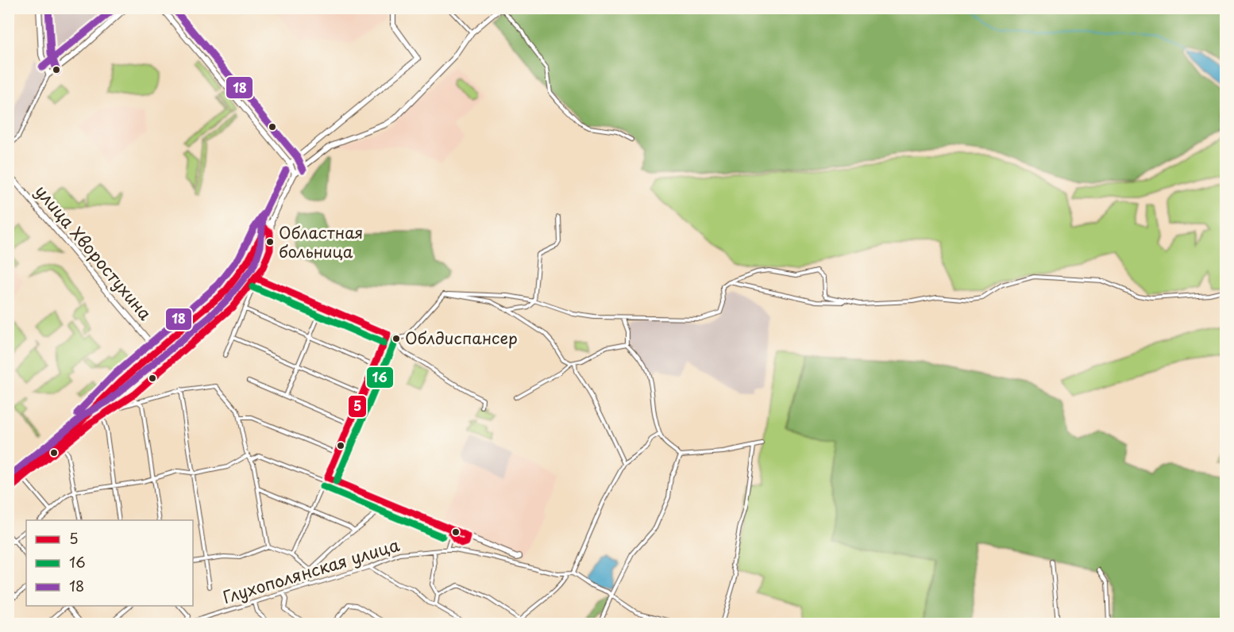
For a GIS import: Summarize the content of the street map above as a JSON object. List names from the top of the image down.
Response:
{
  "streets": {
    "street": ["улица Хворостухина", "Глухополянская улица"]
  },
  "places": ["Областная больница", "Облдиспансер"],
  "lines": ["transit line 18", "transit line 5", "transit line 16"],
  "legend": ["5", "16", "18"]
}
